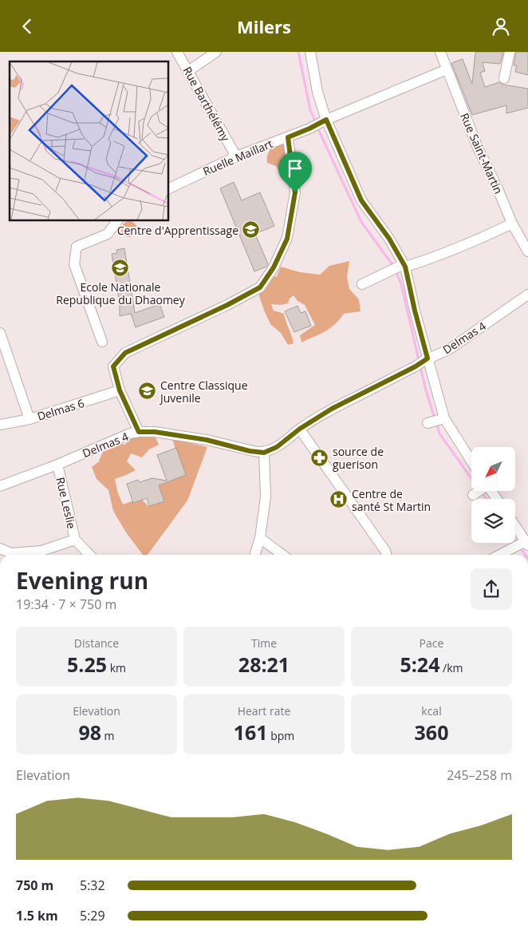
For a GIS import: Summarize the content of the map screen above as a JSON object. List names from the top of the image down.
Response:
{
  "streets": {
    "street": [
      "Rue Barthélémy",
      "Rue Saint-Martin",
      "Ruelle Maillart",
      "Delmas 4",
      "Delmas 6",
      "Rue Leslie"
    ]
  },
  "crossings": [
    ["Rue Barthélémy", "Ruelle Maillart"],
    ["Delmas 4", "Rue Leslie"]
  ],
  "places": {
    "school or university": ["Centre d'Apprentissage", "Ecole Nationale Republique du Dhaomey", "Centre Classique Juvenile"],
    "pharmacy": ["source de guerison"],
    "hospital": ["Centre de santé St Martin"]
  },
  "north": "bottom left",
  "page": {
    "header": "Milers",
    "heading": ["Evening run", "19:34 · 7 × 750 m"],
    "stats": [
      ["Distance", "5.25 km"],
      ["Time", "28:21"],
      ["Pace", "5:24 /km"],
      ["Elevation", "98 m"],
      ["Heart rate", "161 bpm"],
      ["kcal", "360"]
    ],
    "chart": ["Elevation", "245–258 m"],
    "list": [
      {
        "name": "750 m",
        "note": "5:32"
      },
      {
        "name": "1.5 km",
        "note": "5:29"
      }
    ]
  }
}
